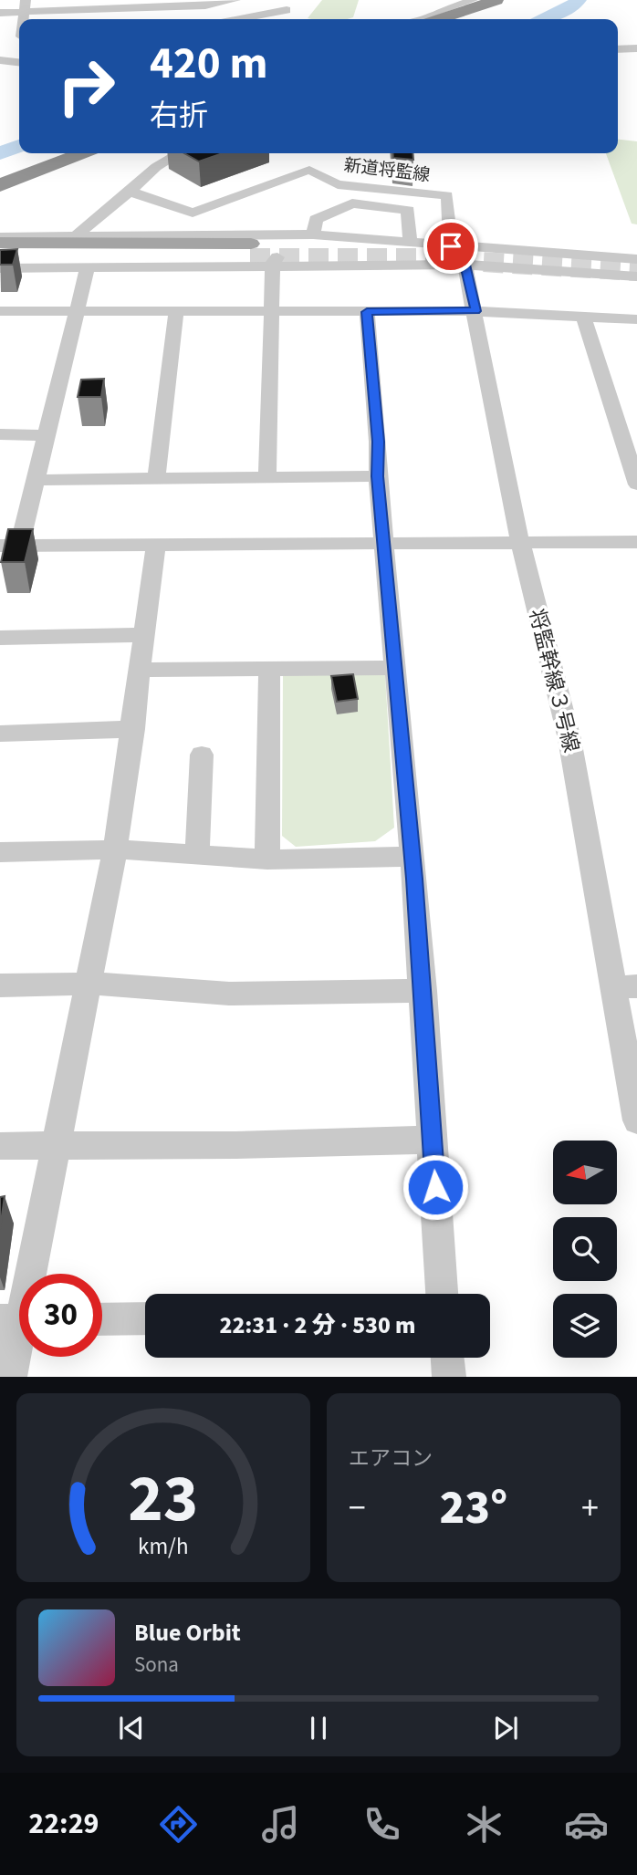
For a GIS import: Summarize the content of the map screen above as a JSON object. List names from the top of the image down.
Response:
{
  "streets": {
    "street": ["新道将監線", "将監幹線３号線"]
  },
  "crossings": [
    ["新道将監線", "将監幹線３号線"]
  ],
  "north": "left",
  "page": {
    "turn": ["420 m", "右折"],
    "limit": "30",
    "trip": "22:31 · 2 分 · 530 m",
    "tile": "エアコン",
    "heat": ["−", "23°", "+"],
    "song": ["Blue Orbit", "Sona"],
    "tabs": "22:29",
    "gauge": ["23", "km/h"]
  }
}
